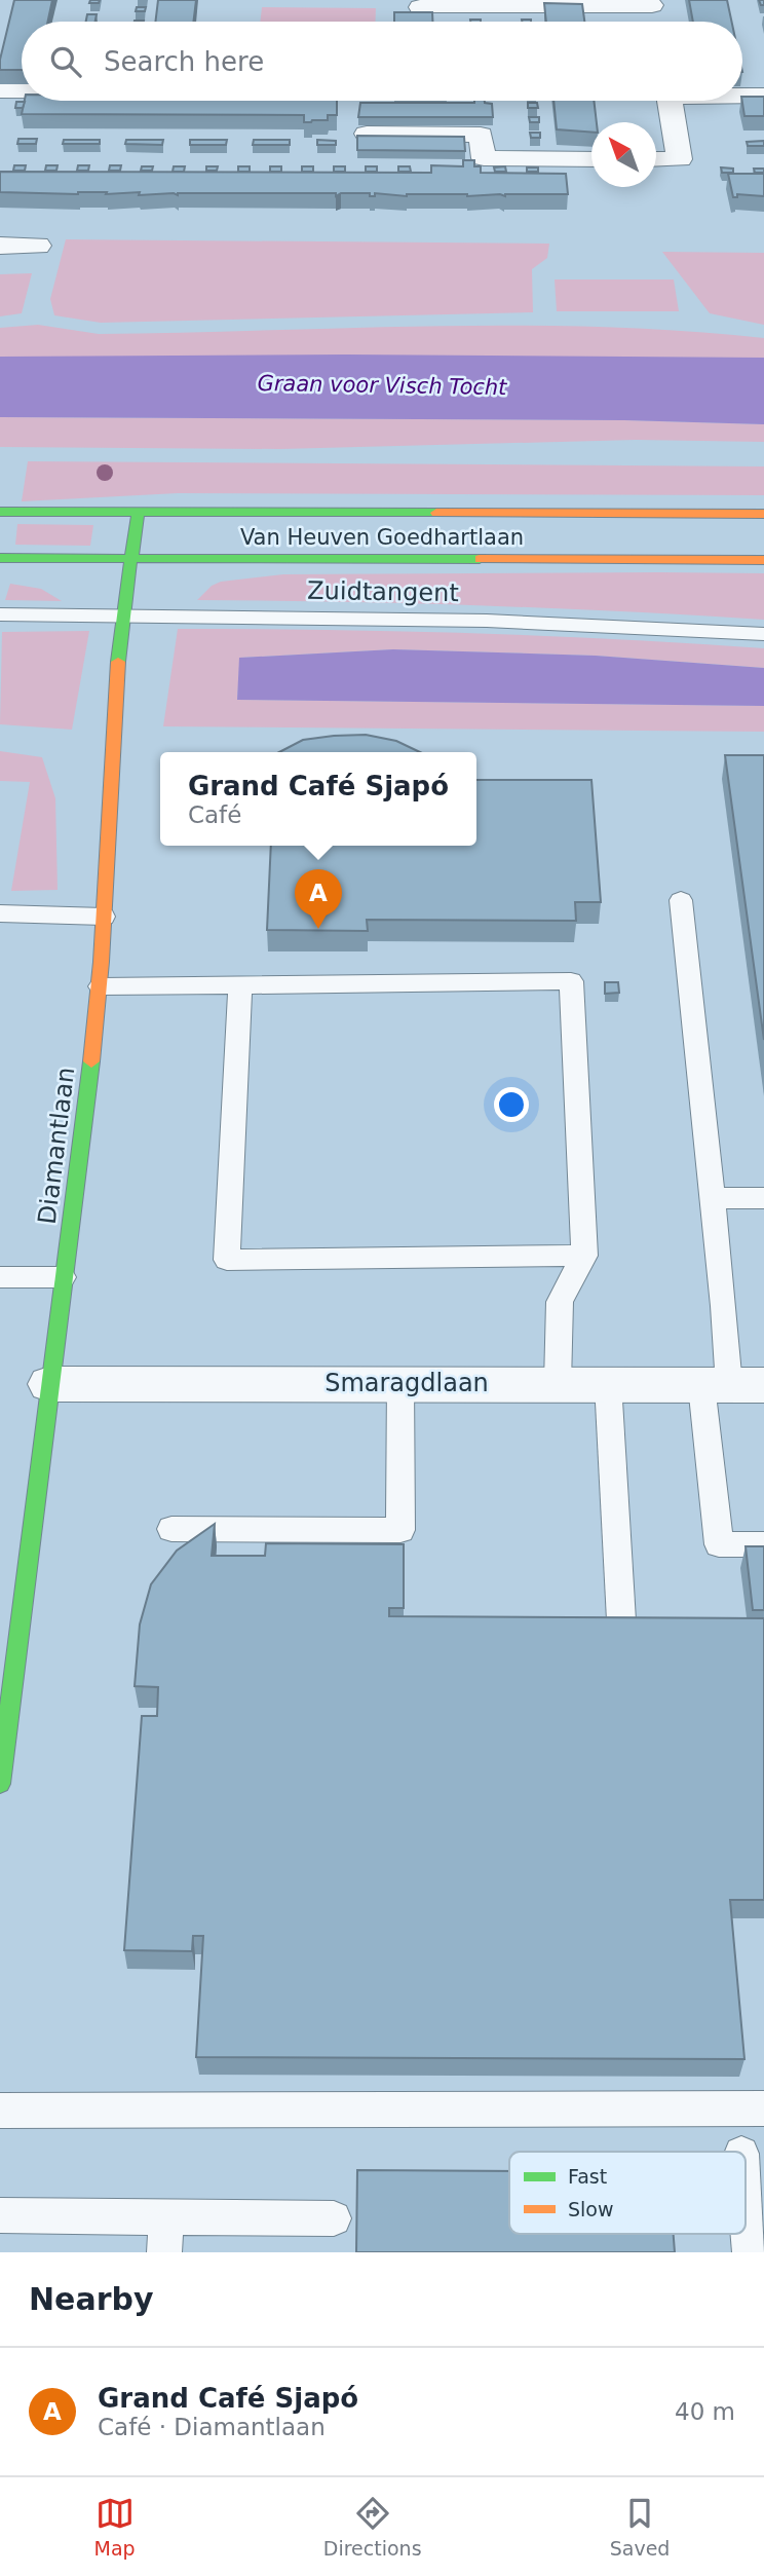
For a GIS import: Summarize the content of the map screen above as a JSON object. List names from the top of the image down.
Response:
{
  "streets": {
    "main road": ["Van Heuven Goedhartlaan", "Diamantlaan"],
    "street": ["Smaragdlaan"],
    "lane": ["Zuidtangent"]
  },
  "crossings": [
    ["Van Heuven Goedhartlaan", "Diamantlaan"],
    ["Zuidtangent", "Diamantlaan"],
    ["Diamantlaan", "Smaragdlaan"]
  ],
  "water": ["Graan voor Visch Tocht"],
  "legend": ["Fast", "Slow"],
  "north": "top left",
  "page": {
    "search": "Search here",
    "popup": ["Grand Café Sjapó", "Café"],
    "pins": "A",
    "heading": "Nearby",
    "list": [
      {
        "mark": "A",
        "name": "Grand Café Sjapó",
        "note": "Café · Diamantlaan",
        "value": "40 m"
      }
    ],
    "nav": ["Map", "Directions", "Saved"]
  }
}
